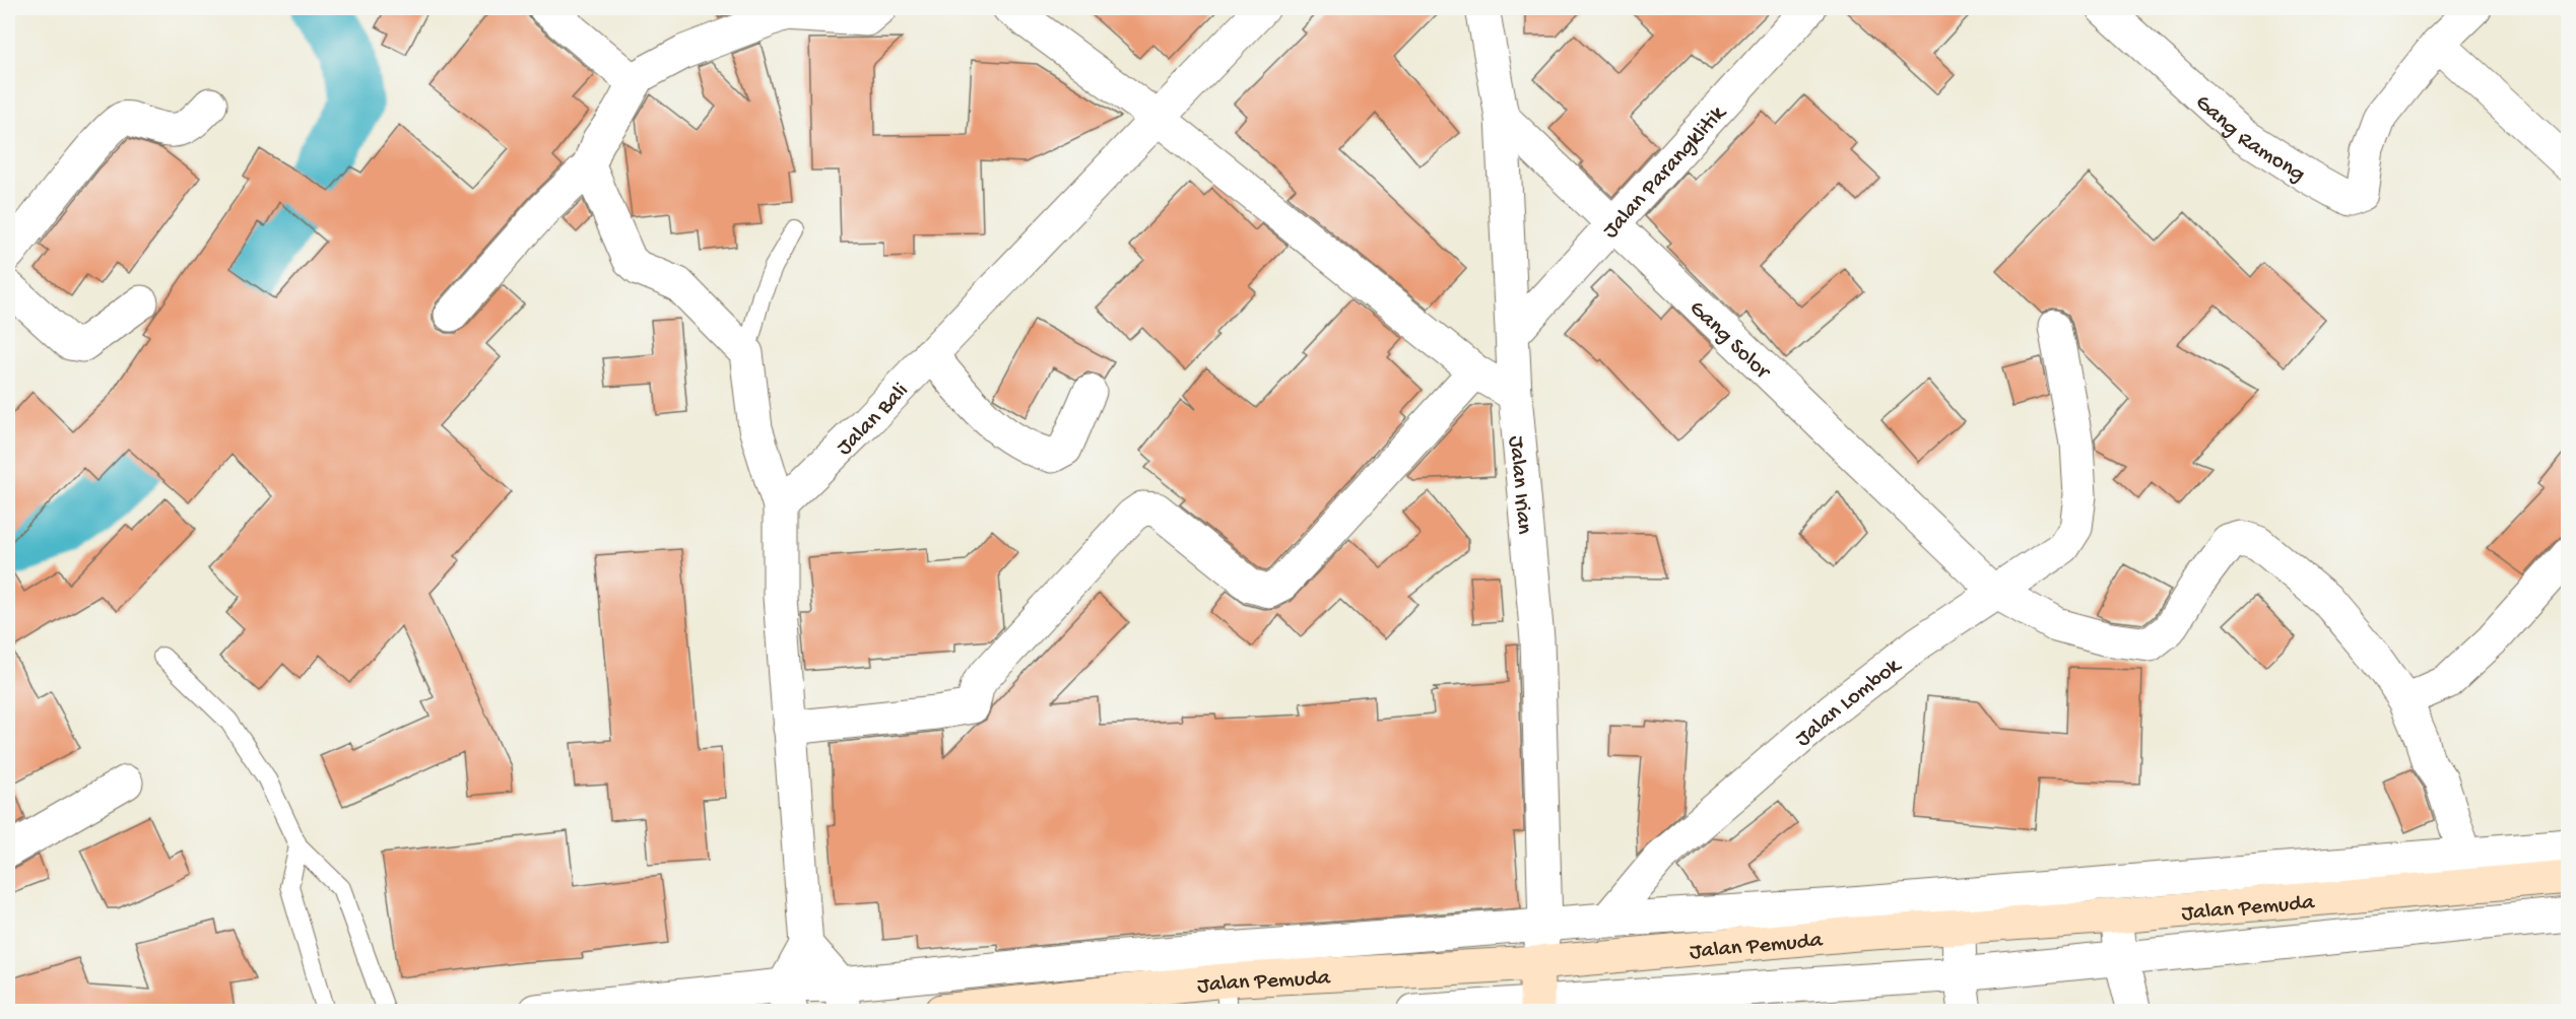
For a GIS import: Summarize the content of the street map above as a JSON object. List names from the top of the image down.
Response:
{
  "streets": {
    "main road": ["Jalan Pemuda"],
    "street": [
      "Gang Ramong",
      "Jalan Parangklitik",
      "Gang Solor",
      "Jalan Bali",
      "Jalan Irian",
      "Jalan Lombok"
    ]
  },
  "crossings": [
    ["Jalan Parangklitik", "Gang Solor"],
    ["Jalan Parangklitik", "Jalan Irian"],
    ["Gang Solor", "Jalan Irian"],
    ["Gang Solor", "Jalan Lombok"],
    ["Gang Solor", "Jalan Pemuda"],
    ["Jalan Irian", "Jalan Pemuda"]
  ]
}
